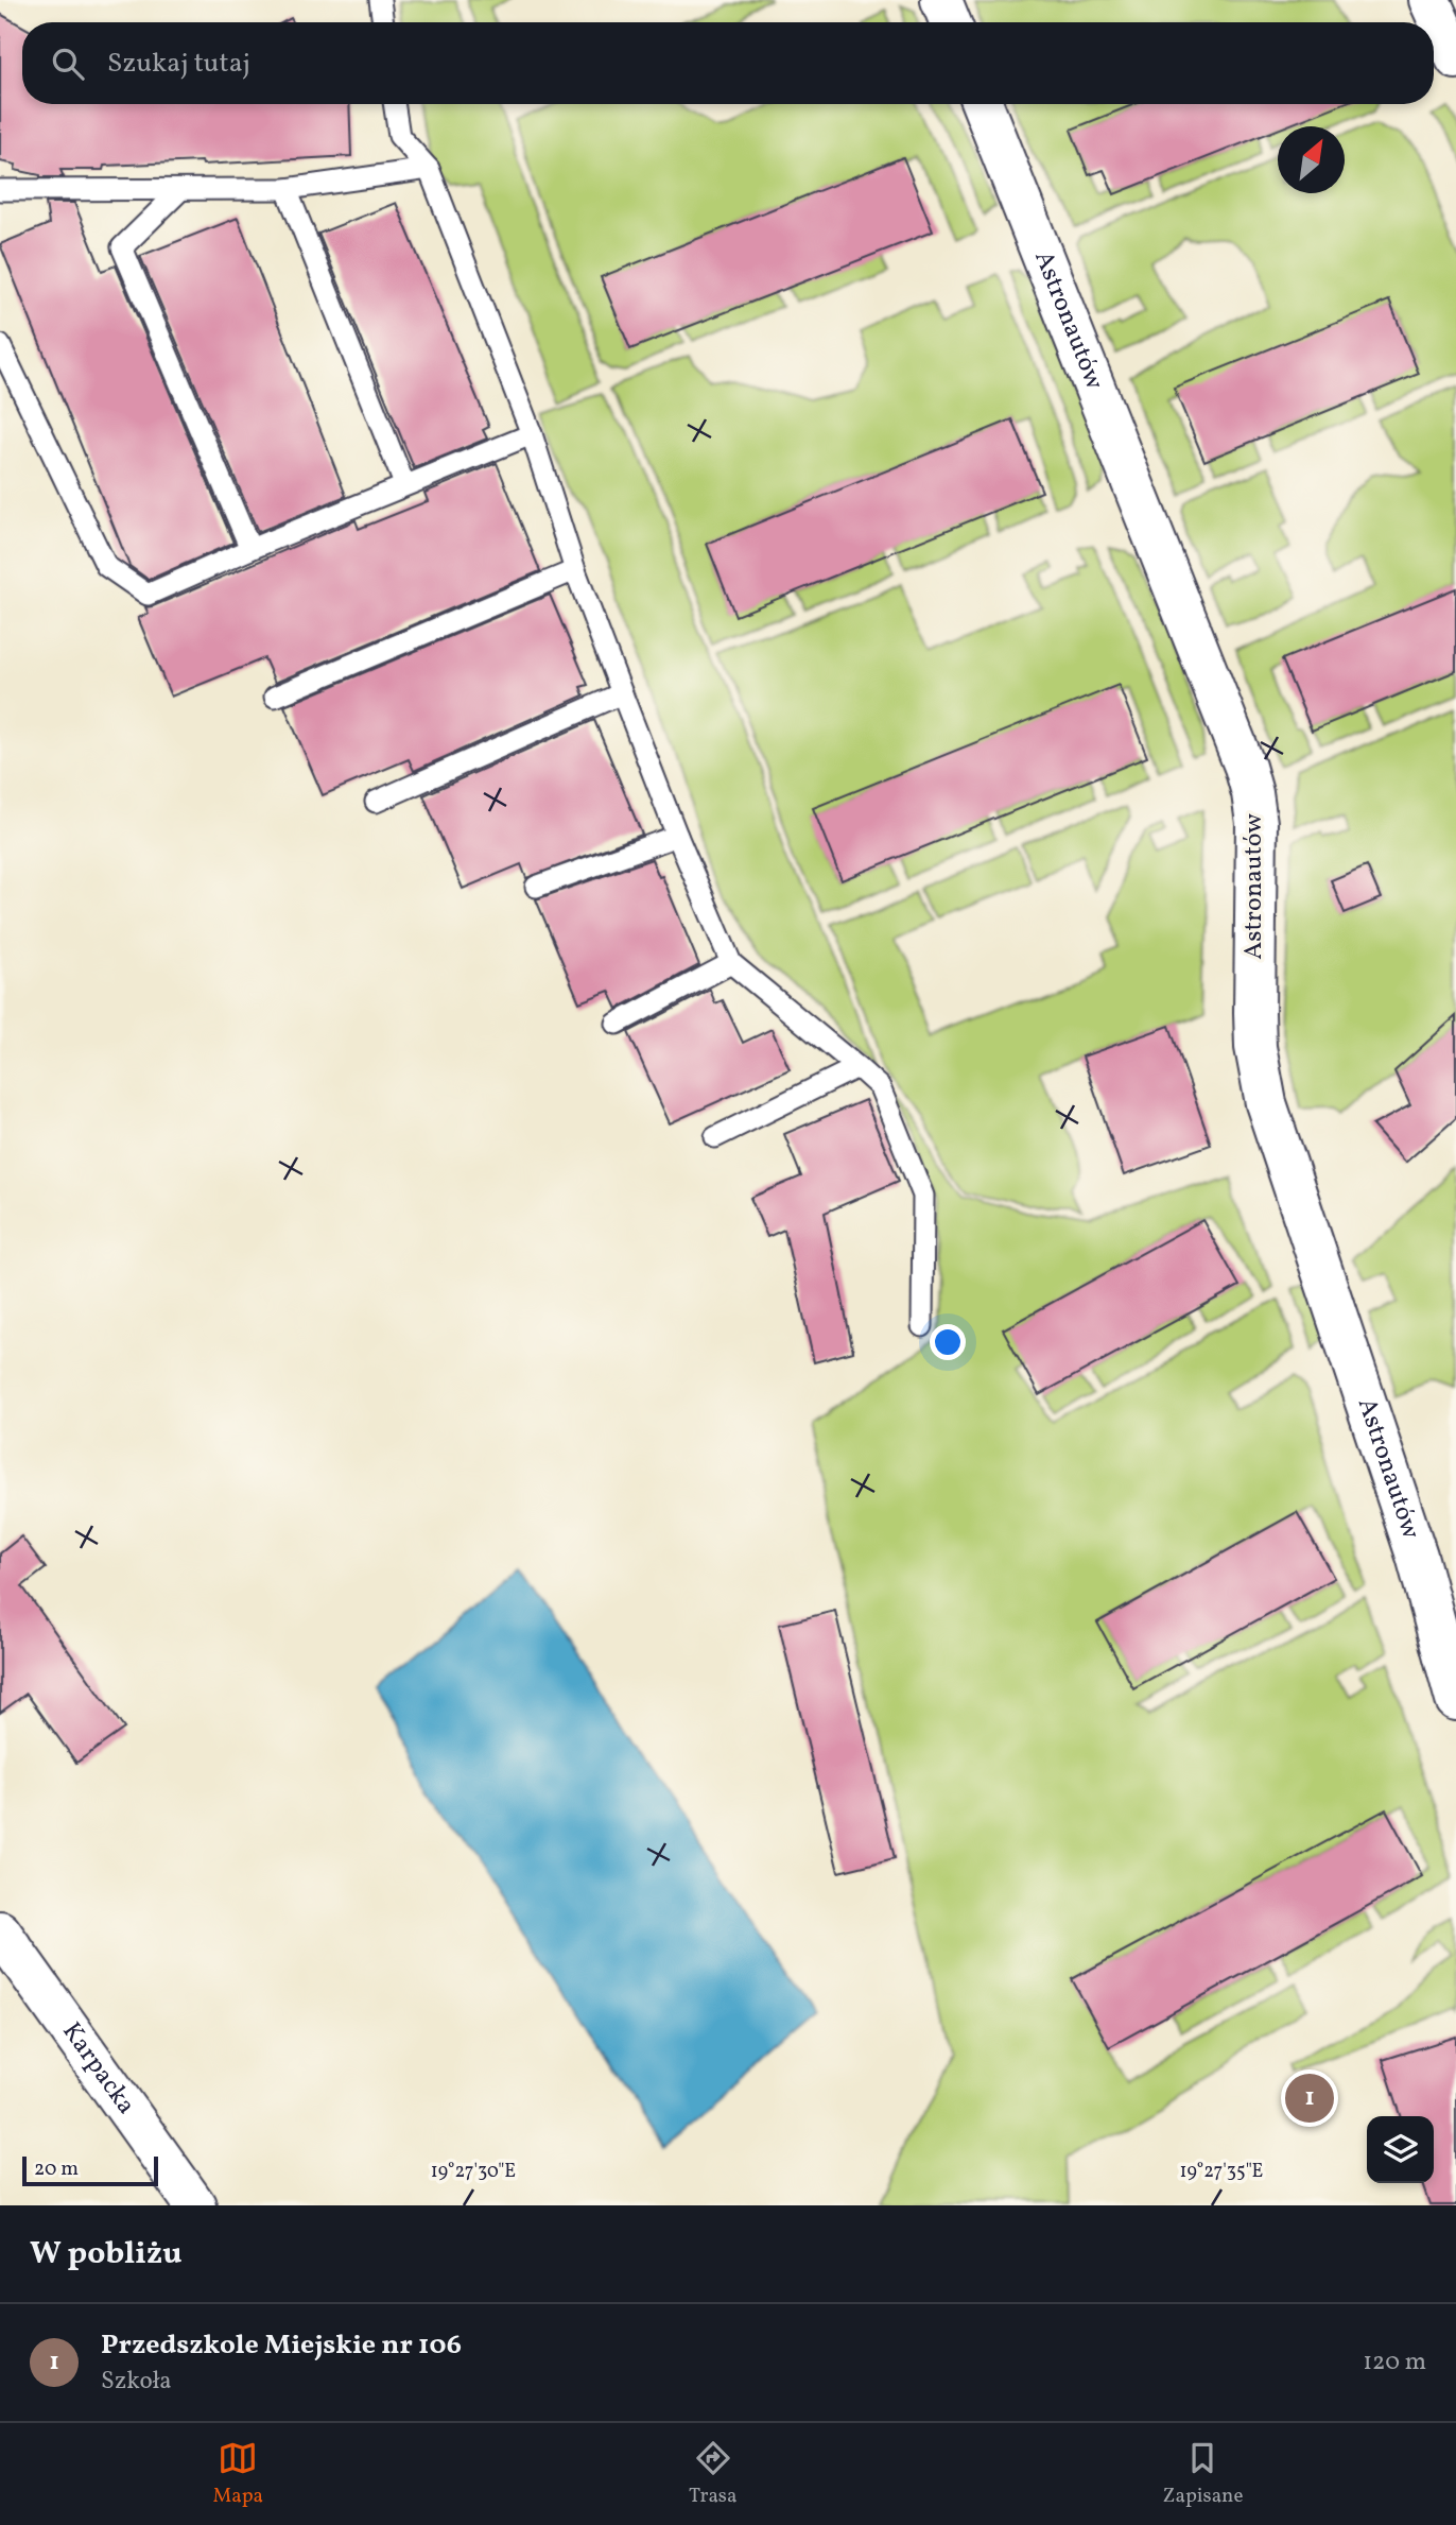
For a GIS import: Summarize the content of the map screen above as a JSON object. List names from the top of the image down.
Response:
{
  "streets": {
    "street": ["Astronautów", "Karpacka"]
  },
  "scale_bar": "20 m",
  "north": "top right",
  "page": {
    "search": "Szukaj tutaj",
    "pins": "1",
    "scale": "20 m",
    "heading": "W pobliżu",
    "list": [
      {
        "mark": "1",
        "name": "Przedszkole Miejskie nr 106",
        "note": "Szkoła",
        "value": "120 m"
      }
    ],
    "nav": ["Mapa", "Trasa", "Zapisane"]
  },
  "coordinates": ["19°27'30\"E", "19°27'35\"E"]
}
